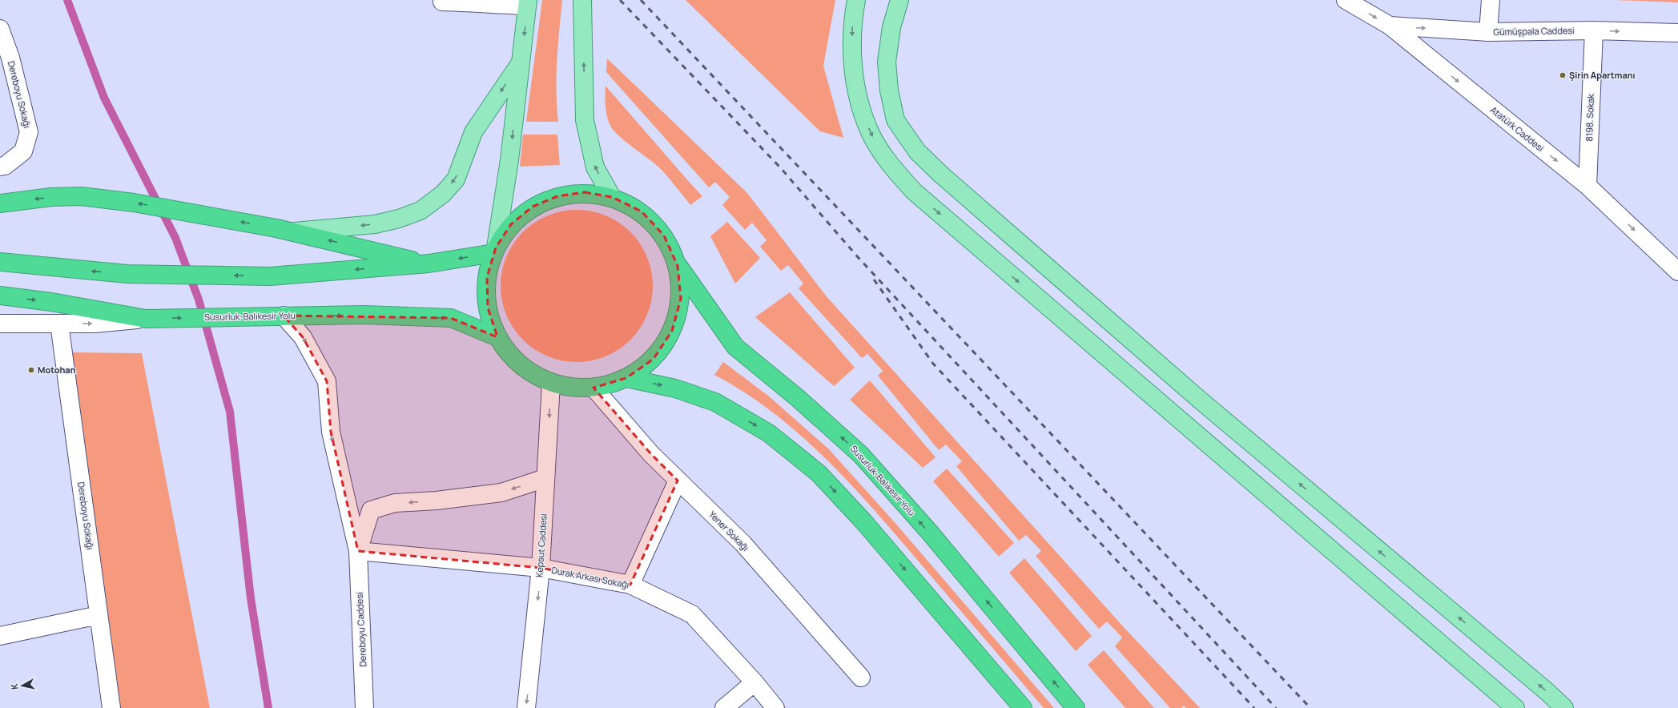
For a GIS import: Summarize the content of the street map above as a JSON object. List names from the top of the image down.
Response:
{
  "streets": {
    "highway": ["Susurluk-Balıkesir Yolu"],
    "street": [
      "Gümüşpala Caddesi",
      "Dereboyu Sokağı",
      "8198. Sokak",
      "Atatürk Caddesi",
      "Yener Sokağı",
      "Kepsut Caddesi",
      "Durak Arkası Sokağı",
      "Dereboyu Caddesi"
    ]
  },
  "crossings": [
    ["Gümüşpala Caddesi", "8198. Sokak"],
    ["Gümüşpala Caddesi", "Atatürk Caddesi"],
    ["8198. Sokak", "Atatürk Caddesi"],
    ["Kepsut Caddesi", "Durak Arkası Sokağı"],
    ["Durak Arkası Sokağı", "Dereboyu Caddesi"]
  ],
  "one_way": ["Gümüşpala Caddesi", "Atatürk Caddesi", "Kepsut Caddesi"],
  "places": ["Şirin Apartmanı", "Motohan"],
  "north": "left"
}
